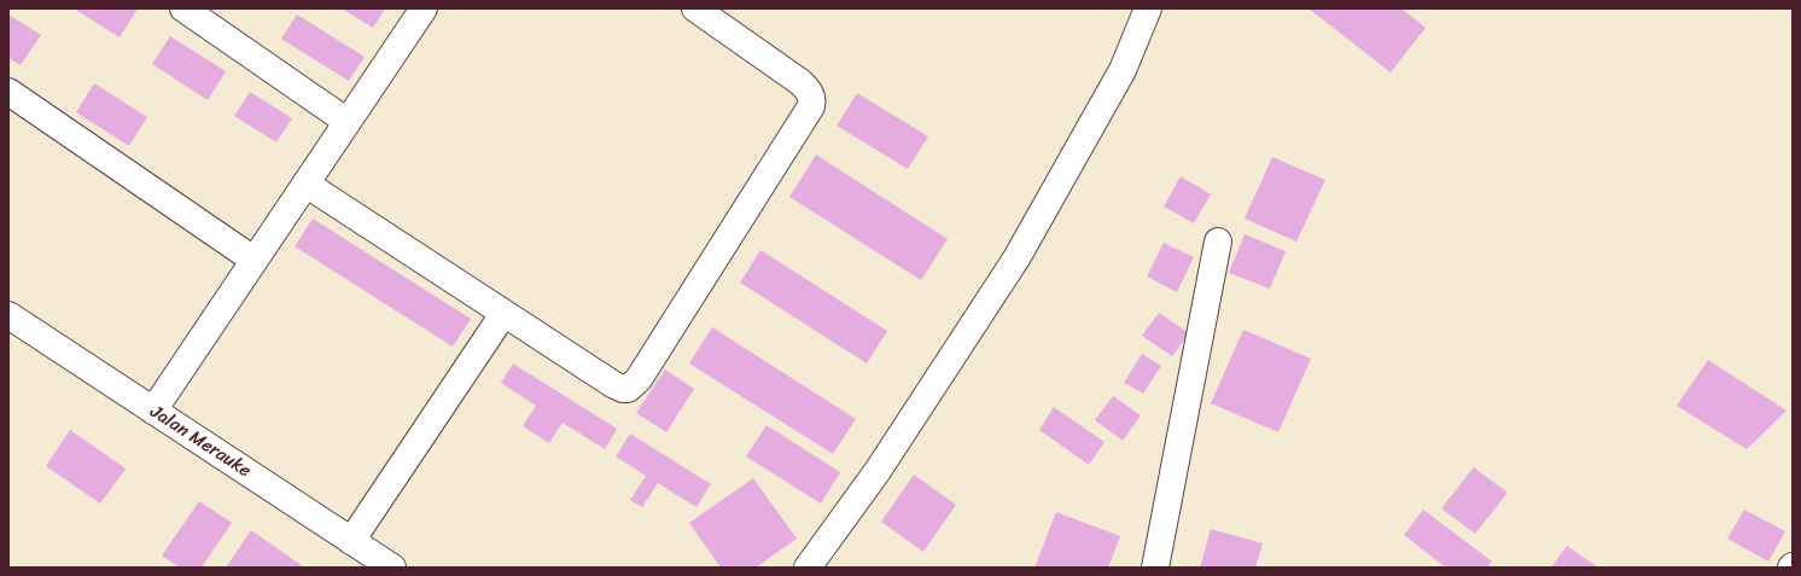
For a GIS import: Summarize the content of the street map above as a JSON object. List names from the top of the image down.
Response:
{
  "streets": {
    "street": ["Jalan Merauke"]
  }
}
